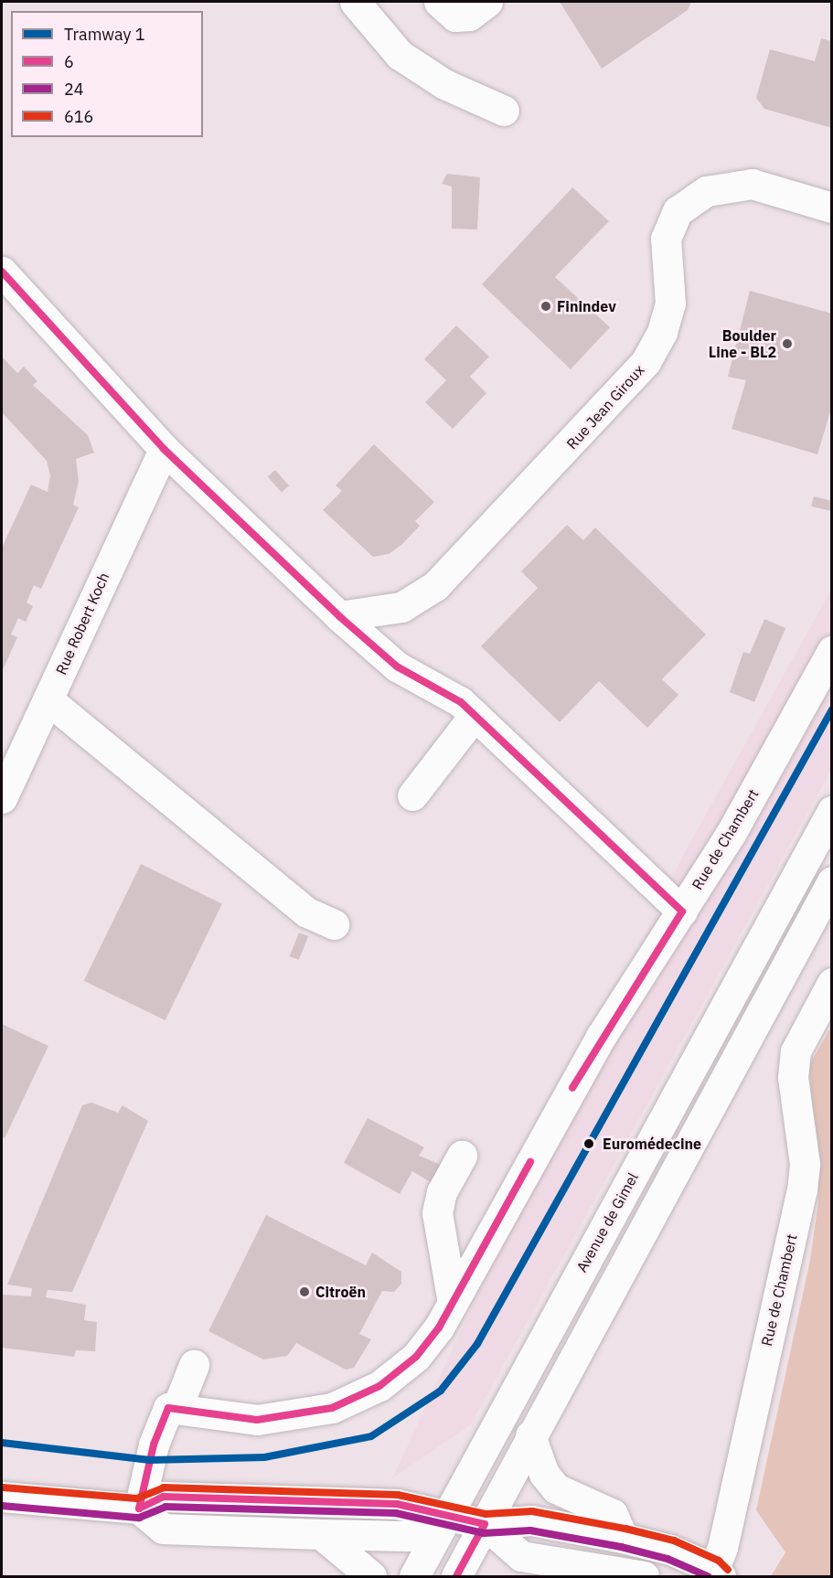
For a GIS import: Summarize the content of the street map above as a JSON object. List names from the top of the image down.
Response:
{
  "streets": {
    "street": [
      "Rue Jean Giroux",
      "Rue Robert Koch",
      "Rue de Chambert",
      "Avenue de Gimel"
    ]
  },
  "places": [
    "Finindev",
    "Boulder Line - BL2",
    "Euromédecine",
    "Citroën"
  ],
  "lines": [
    "transit line 6",
    "tram line 1",
    "transit line 616",
    "transit line 24"
  ],
  "legend": [
    "Tramway 1",
    "6",
    "24",
    "616"
  ]
}
